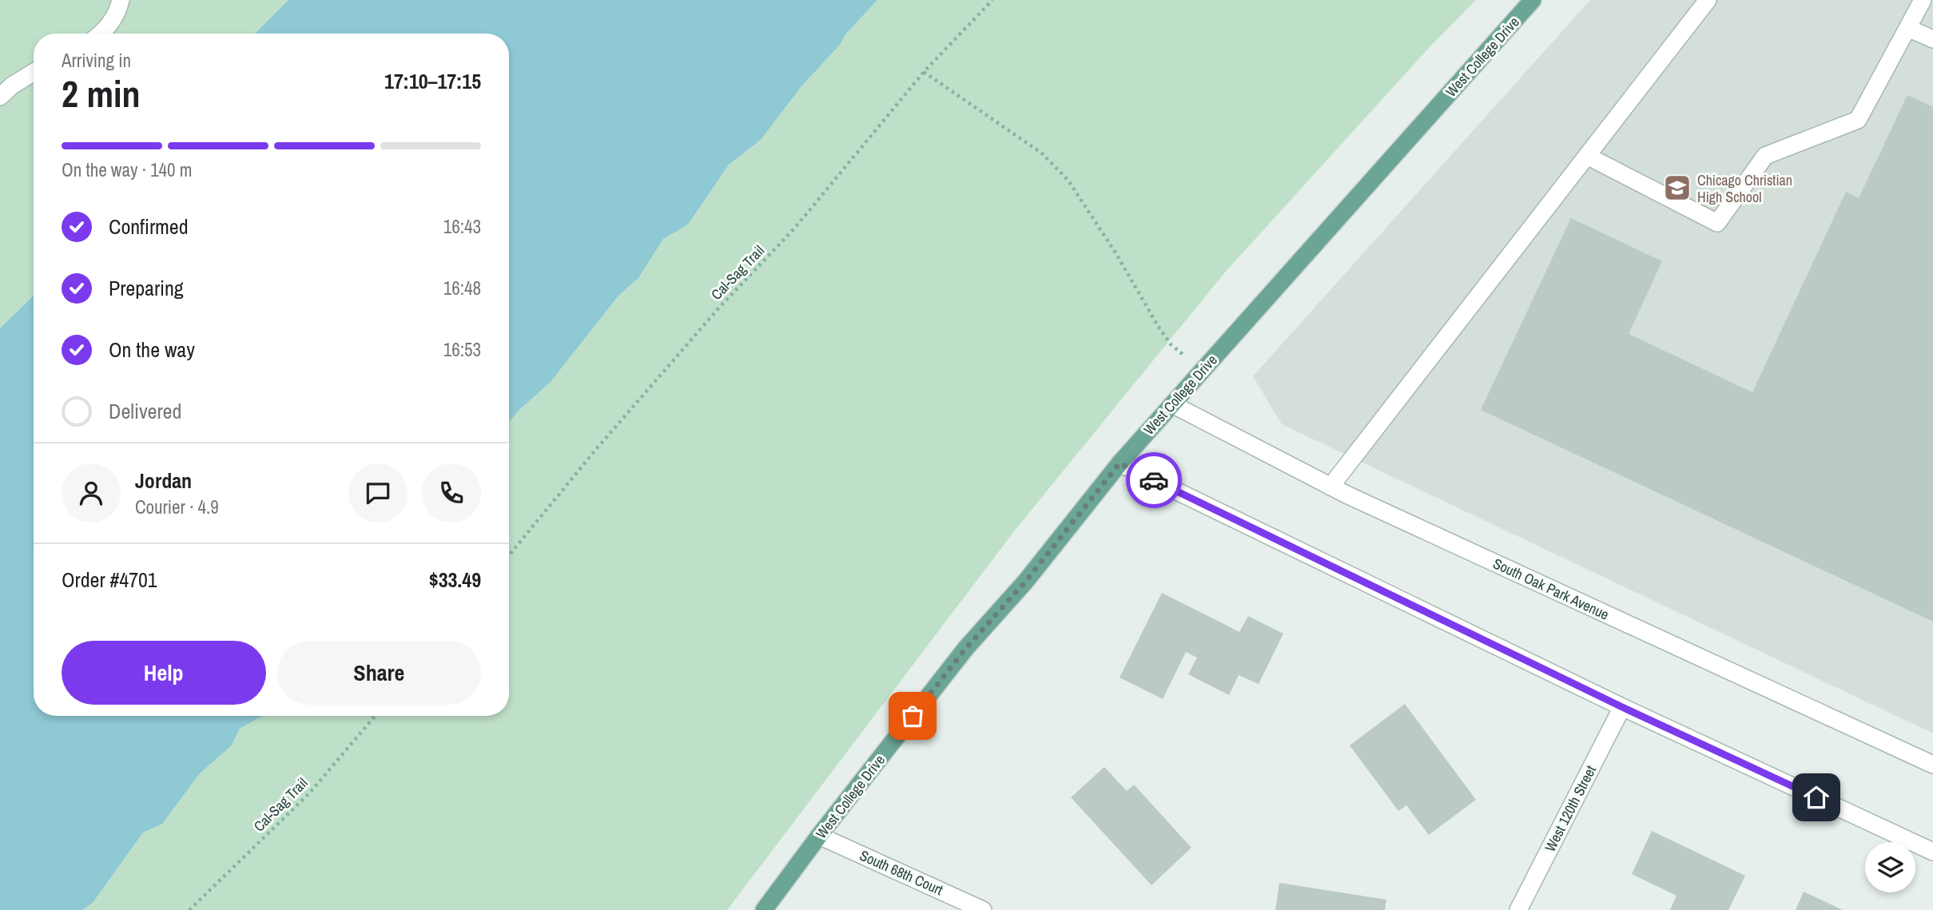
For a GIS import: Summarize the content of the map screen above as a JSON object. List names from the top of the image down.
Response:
{
  "streets": {
    "main road": ["West College Drive"],
    "street": ["South Oak Park Avenue", "West 120th Street", "South 68th Court"],
    "path": ["Cal-Sag Trail"]
  },
  "crossings": [
    ["West College Drive", "South Oak Park Avenue"],
    ["West College Drive", "South 68th Court"]
  ],
  "places": {
    "school or university": ["Chicago Christian High School"]
  },
  "page": {
    "heading": ["2 min", "Arriving in", "17:10–17:15"],
    "panel": [
      "Jordan",
      "Courier · 4.9",
      "Order #4701",
      "$33.49"
    ],
    "bar": "On the way · 140 m",
    "list": [
      ["Confirmed", "16:43"],
      ["Preparing", "16:48"],
      ["On the way", "16:53"],
      "Delivered"
    ],
    "buttons": ["Help", "Share"]
  }
}
